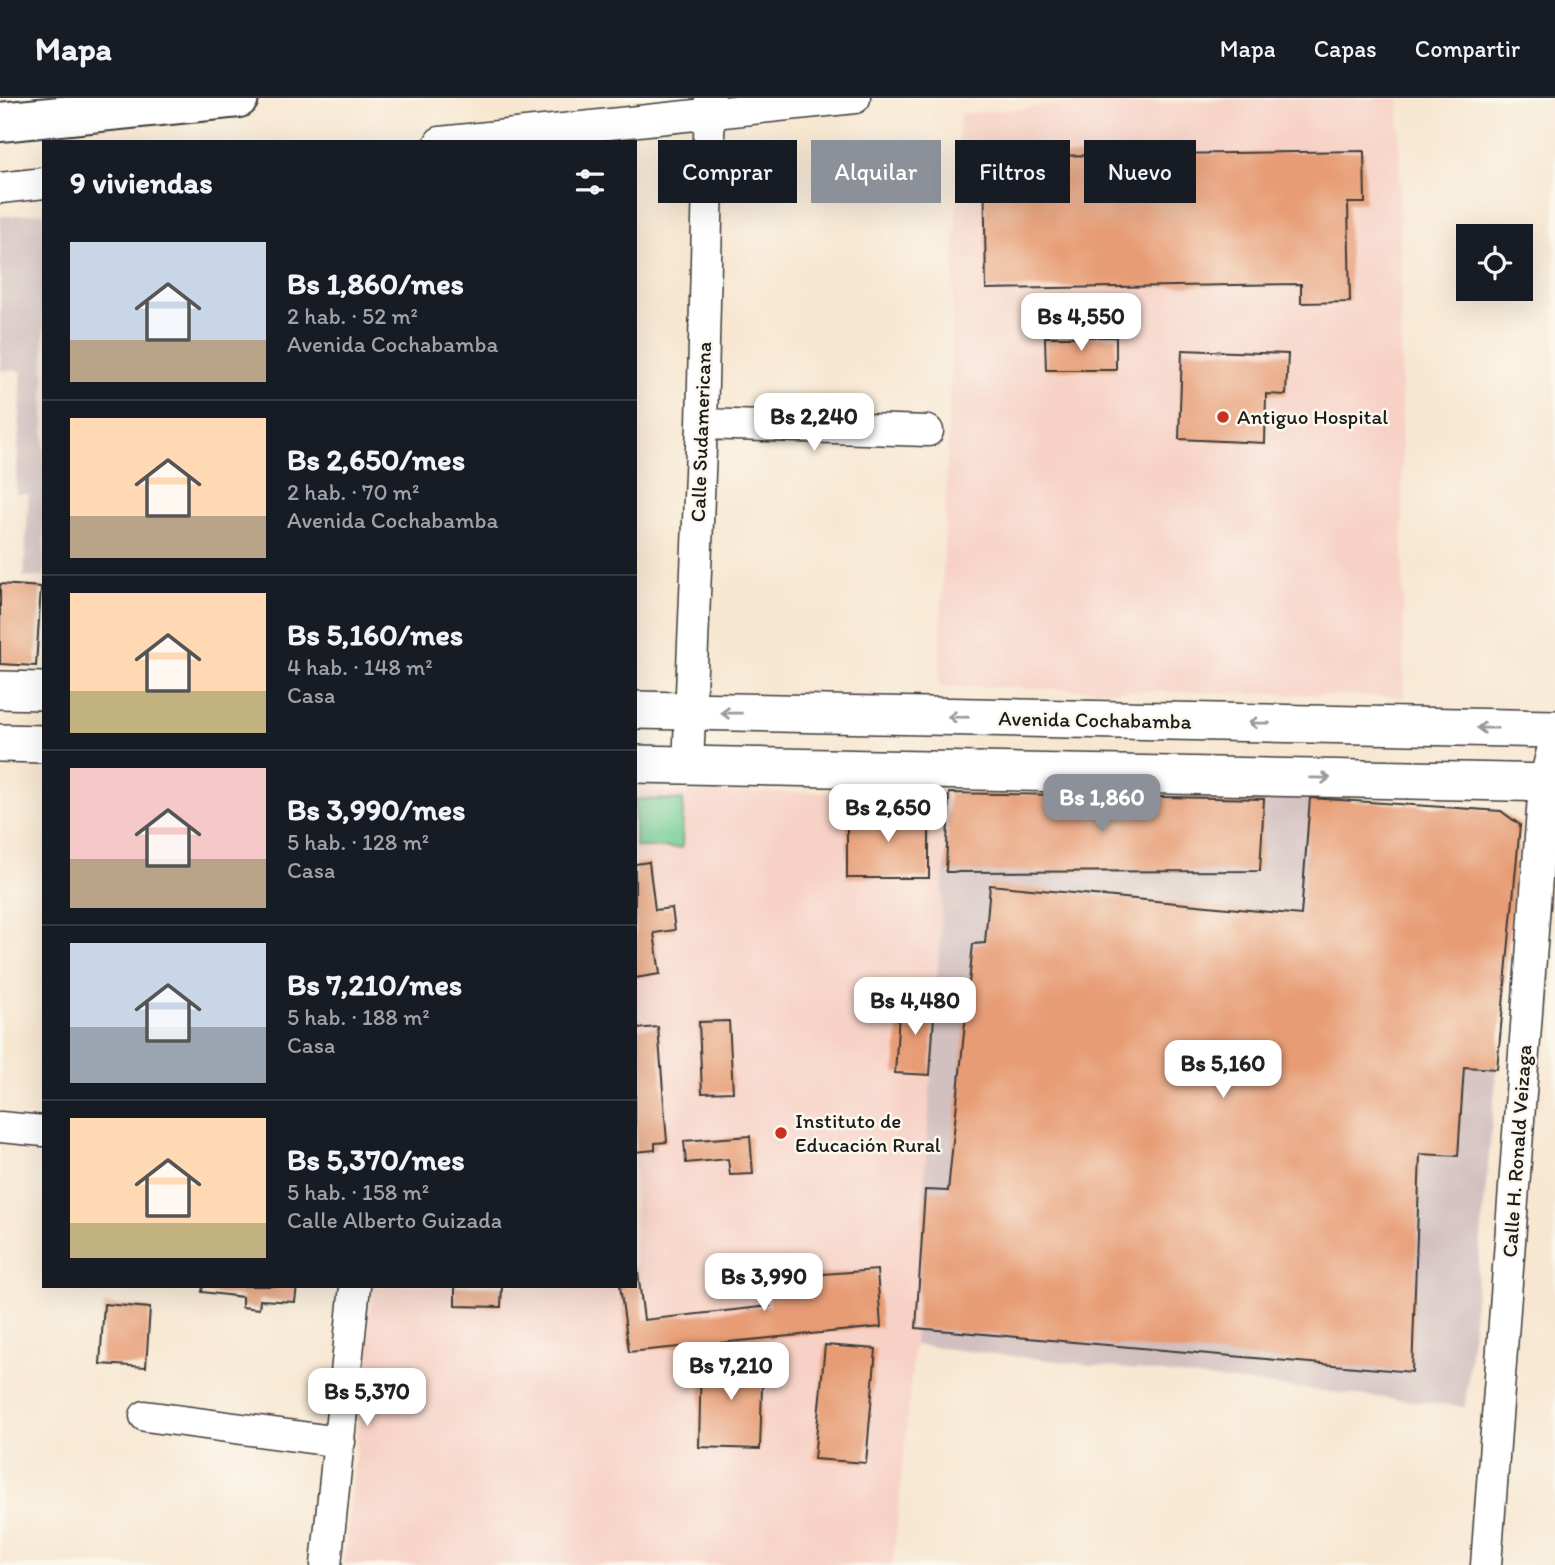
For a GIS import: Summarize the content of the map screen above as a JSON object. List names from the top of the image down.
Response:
{
  "streets": {
    "main road": ["Avenida Cochabamba"],
    "street": ["Calle Sudamericana", "Calle H. Ronald Veizaga"]
  },
  "crossings": [
    ["Calle Sudamericana", "Avenida Cochabamba"]
  ],
  "places": ["Antiguo Hospital", "Instituto de Educación Rural"],
  "page": {
    "header": "Mapa",
    "nav": ["Mapa", "Capas", "Compartir"],
    "chip": [
      "Comprar",
      "Alquilar",
      "Filtros",
      "Nuevo"
    ],
    "heading": "9 viviendas",
    "list": [
      {
        "name": "Bs 1,860/mes",
        "note": "2 hab. · 52 m² · Avenida Cochabamba"
      },
      {
        "name": "Bs 2,650/mes",
        "note": "2 hab. · 70 m² · Avenida Cochabamba"
      },
      {
        "name": "Bs 5,160/mes",
        "note": "4 hab. · 148 m² · Casa"
      },
      {
        "name": "Bs 3,990/mes",
        "note": "5 hab. · 128 m² · Casa"
      },
      {
        "name": "Bs 7,210/mes",
        "note": "5 hab. · 188 m² · Casa"
      },
      {
        "name": "Bs 5,370/mes",
        "note": "5 hab. · 158 m² · Calle Alberto Guizada"
      }
    ],
    "price": [
      "Bs 4,550",
      "Bs 2,240",
      "Bs 1,860",
      "Bs 2,650",
      "Bs 4,480",
      "Bs 5,160",
      "Bs 3,990",
      "Bs 7,210",
      "Bs 5,370"
    ]
  }
}
